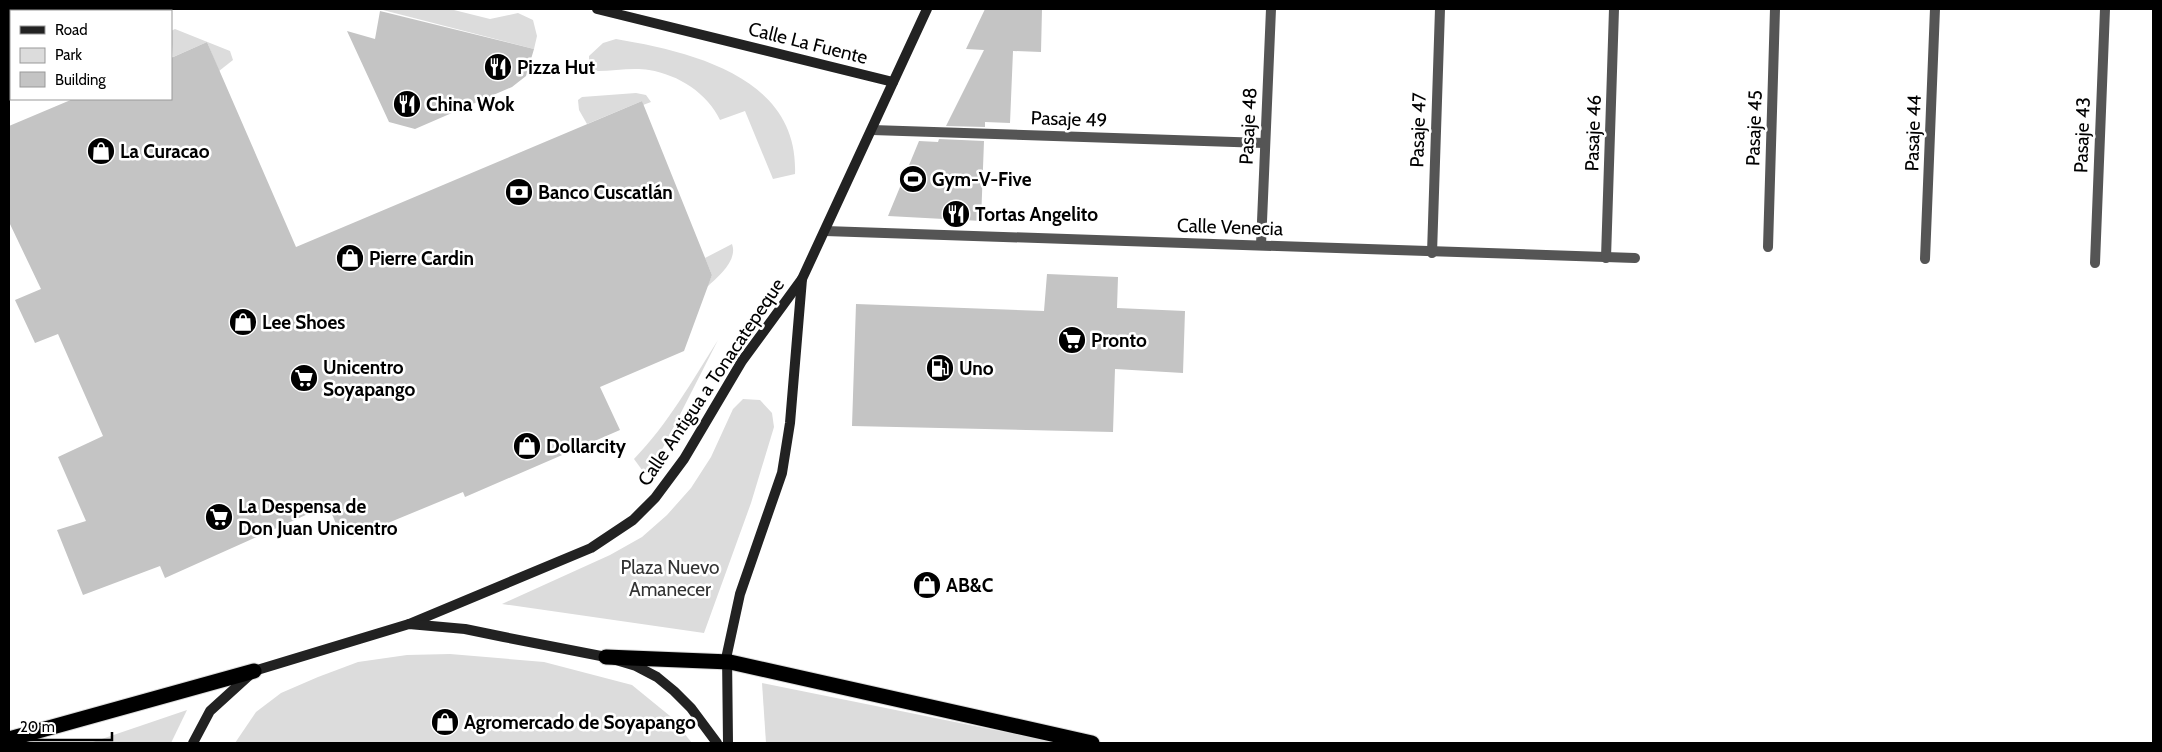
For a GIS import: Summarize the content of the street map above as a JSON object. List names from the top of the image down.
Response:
{
  "streets": {
    "main road": ["Calle La Fuente", "Calle Antigua a Tonacatepeque"],
    "street": [
      "Pasaje 49",
      "Pasaje 48",
      "Pasaje 45",
      "Pasaje 47",
      "Pasaje 46",
      "Pasaje 44",
      "Pasaje 43",
      "Calle Venecia"
    ]
  },
  "crossings": [
    ["Calle La Fuente", "Calle Antigua a Tonacatepeque"],
    ["Pasaje 49", "Pasaje 48"],
    ["Pasaje 49", "Calle Antigua a Tonacatepeque"],
    ["Pasaje 48", "Calle Venecia"],
    ["Pasaje 47", "Calle Venecia"],
    ["Pasaje 46", "Calle Venecia"],
    ["Calle Venecia", "Calle Antigua a Tonacatepeque"]
  ],
  "parks": ["Plaza Nuevo Amanecer"],
  "places": {
    "restaurant": ["Pizza Hut", "China Wok", "Tortas Angelito"],
    "shop": [
      "La Curacao",
      "Pierre Cardin",
      "Lee Shoes",
      "Dollarcity",
      "AB&C",
      "Agromercado de Soyapango"
    ],
    "sports": ["Gym-V-Five"],
    "bank": ["Banco Cuscatlán"],
    "supermarket": ["Pronto", "Unicentro Soyapango", "La Despensa de Don Juan Unicentro"],
    "fuel station": ["Uno"]
  },
  "legend": ["Road", "Park", "Building"],
  "scale_bar": "20 m"
}
